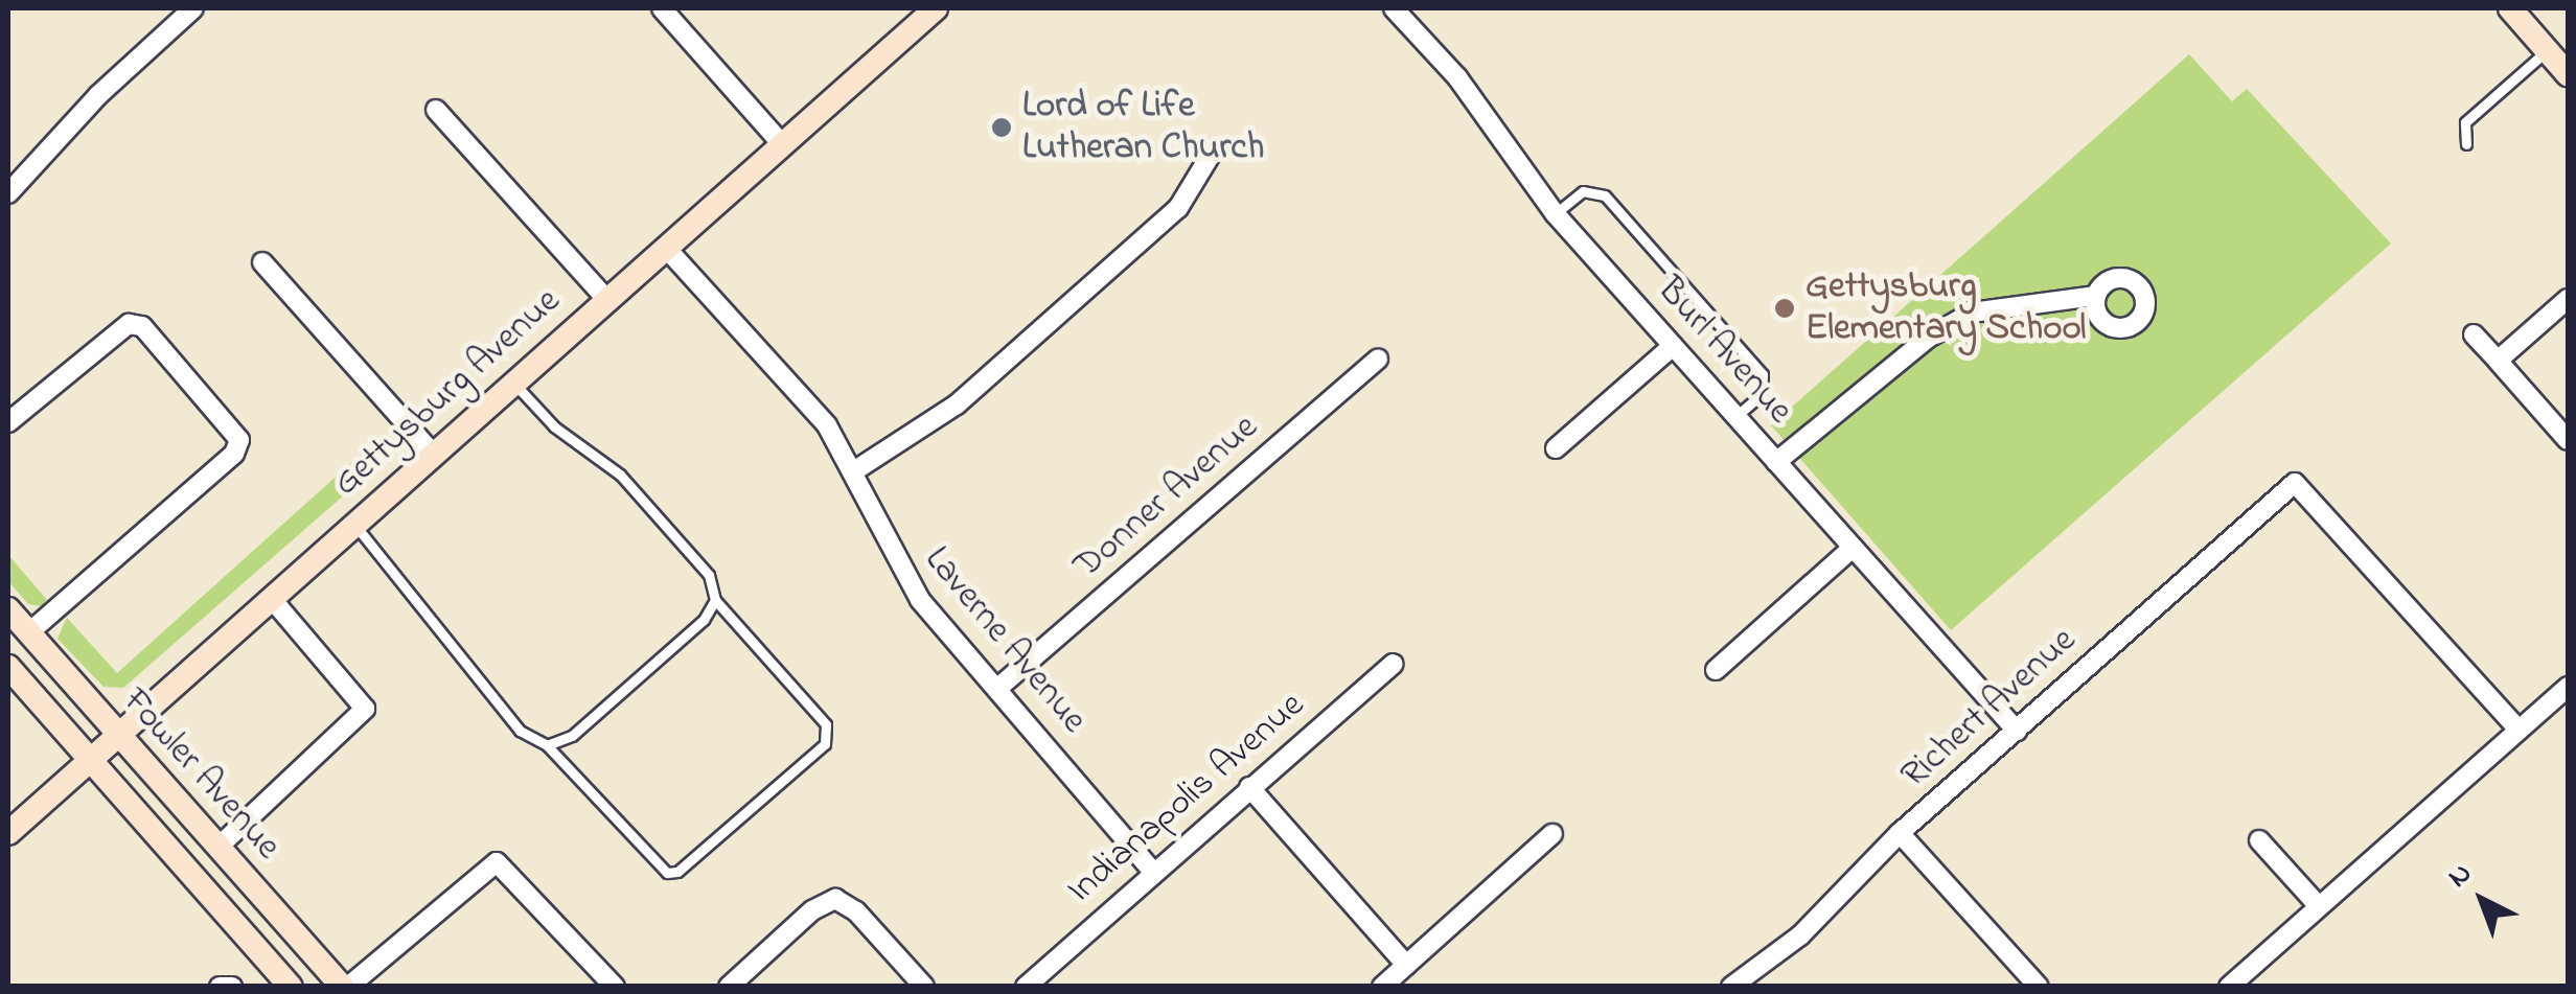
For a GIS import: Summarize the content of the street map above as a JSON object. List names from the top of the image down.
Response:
{
  "streets": {
    "street": [
      "Burl Avenue",
      "Gettysburg Avenue",
      "Donner Avenue",
      "Laverne Avenue",
      "Richert Avenue",
      "Fowler Avenue",
      "Indianapolis Avenue"
    ]
  },
  "crossings": [
    ["Burl Avenue", "Richert Avenue"],
    ["Gettysburg Avenue", "Laverne Avenue"],
    ["Gettysburg Avenue", "Fowler Avenue"],
    ["Donner Avenue", "Laverne Avenue"],
    ["Laverne Avenue", "Indianapolis Avenue"]
  ],
  "places": ["Lord of Life Lutheran Church", "Gettysburg Elementary School"],
  "north": "top left"
}
